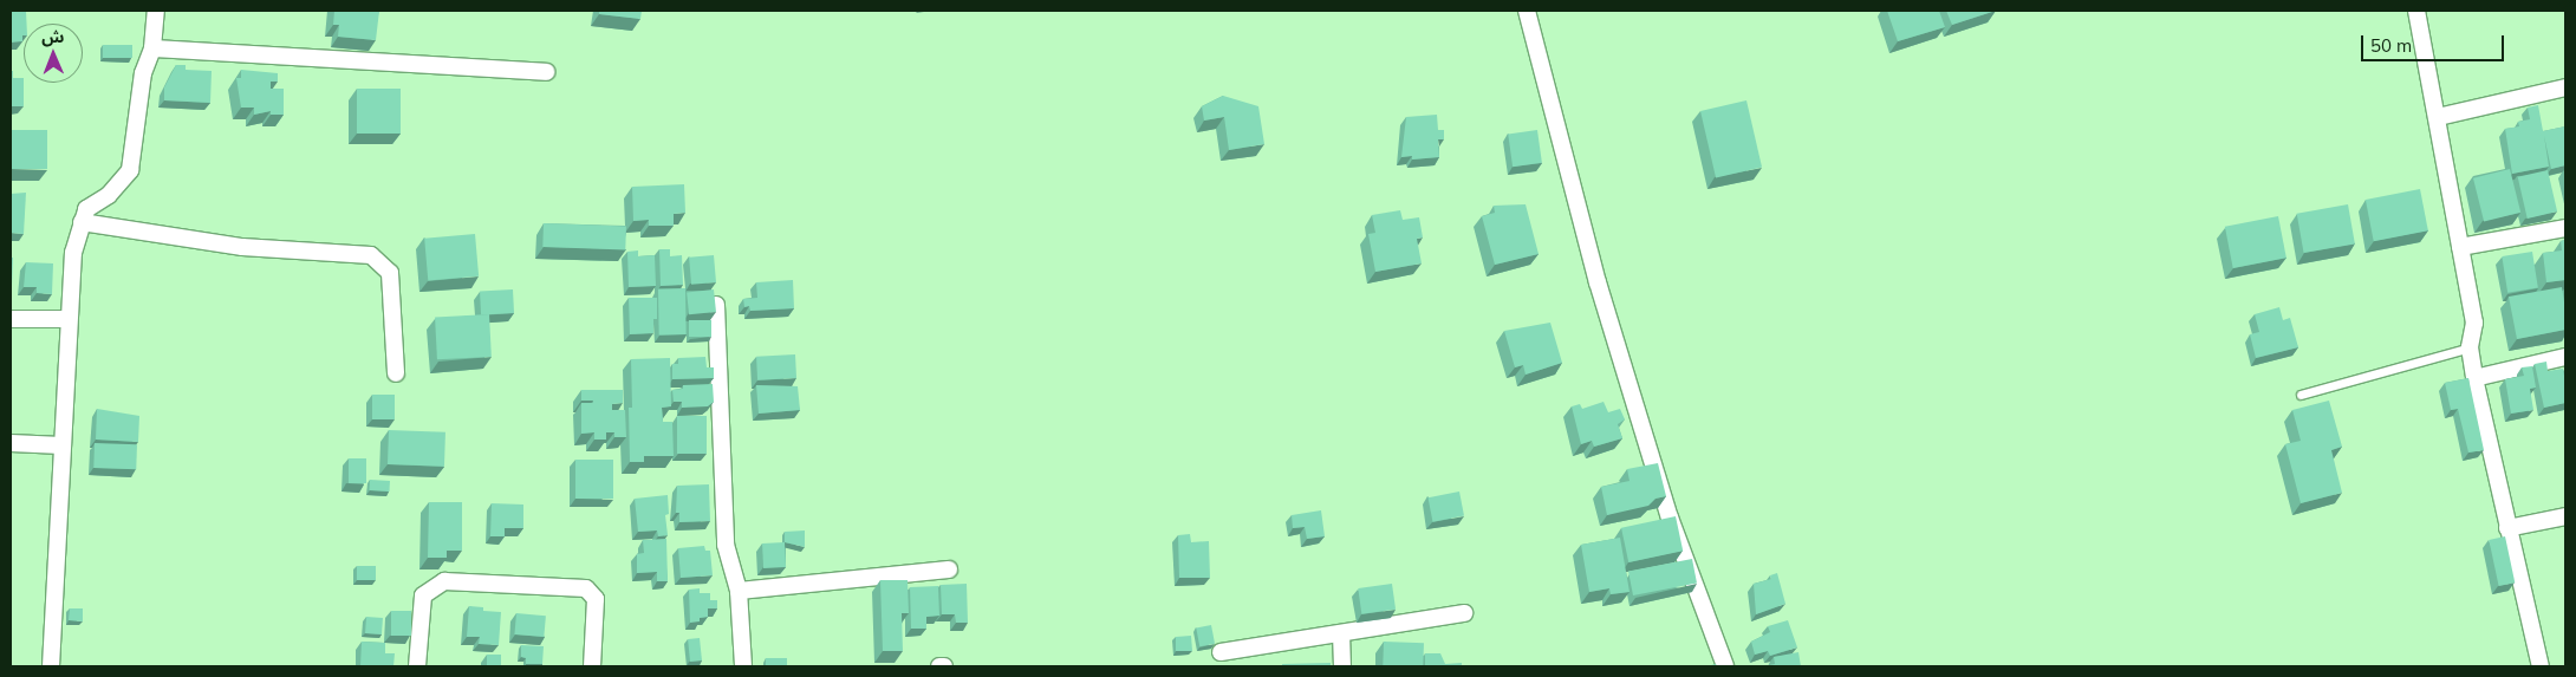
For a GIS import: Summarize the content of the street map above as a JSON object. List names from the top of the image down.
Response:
{
  "scale_bar": "50 m",
  "north": "top"
}
